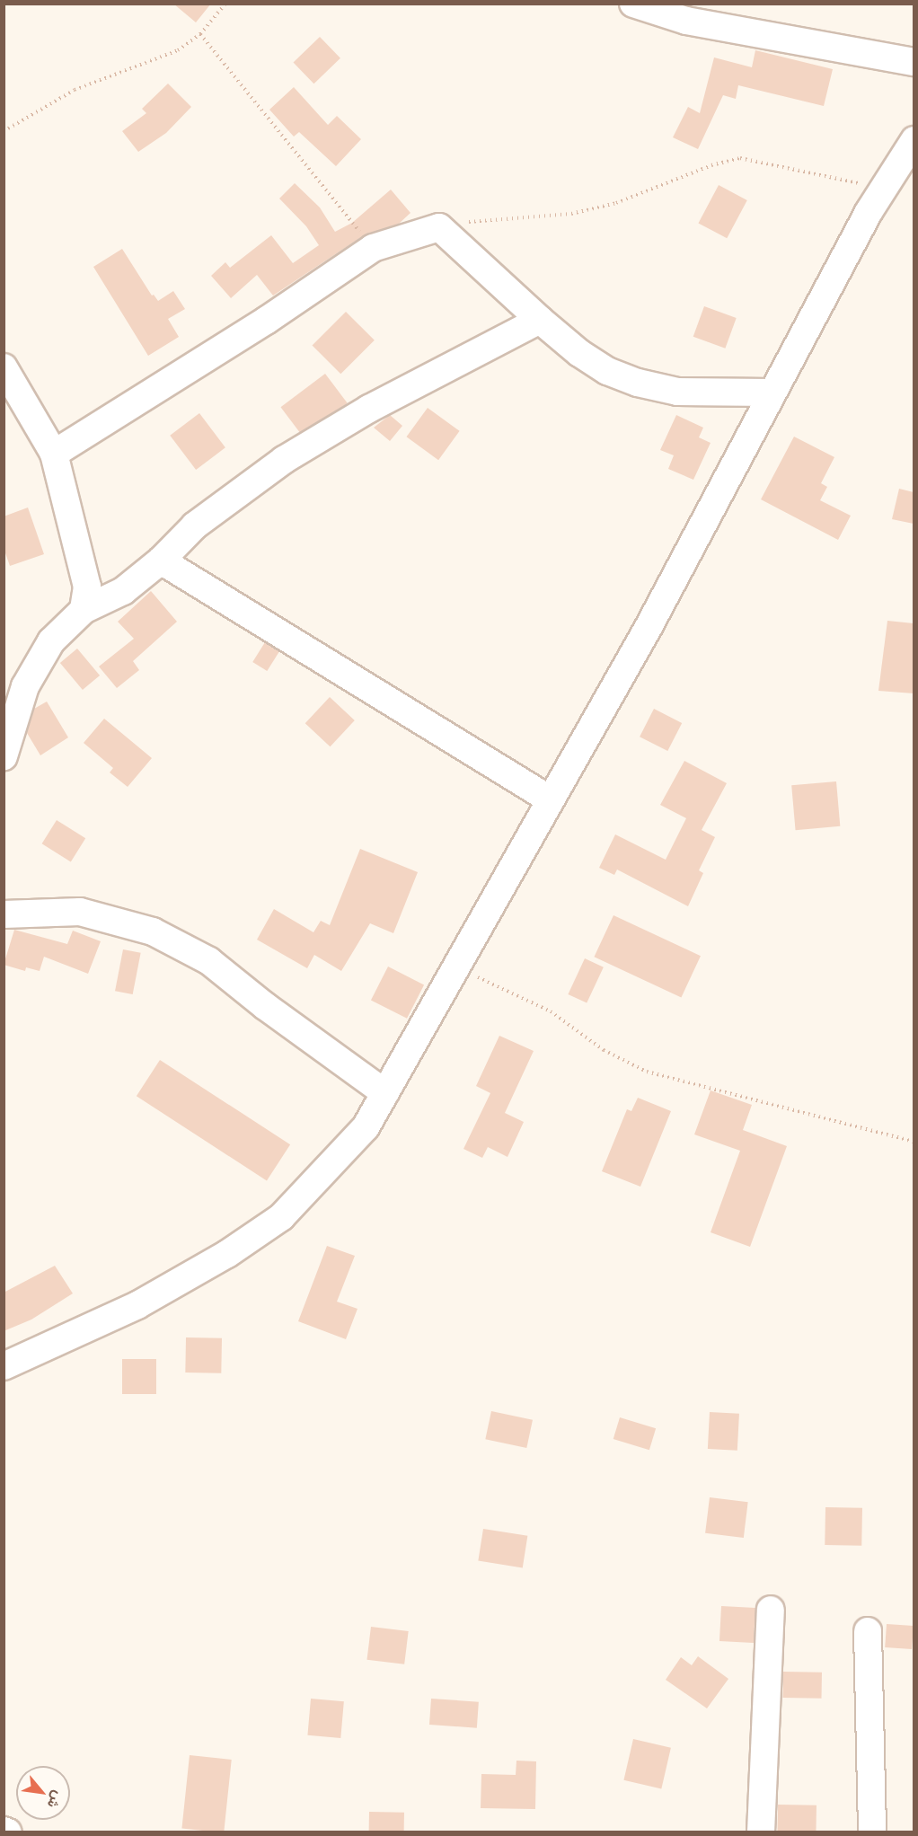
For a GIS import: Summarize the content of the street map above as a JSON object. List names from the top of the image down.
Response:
{
  "north": "bottom right"
}
